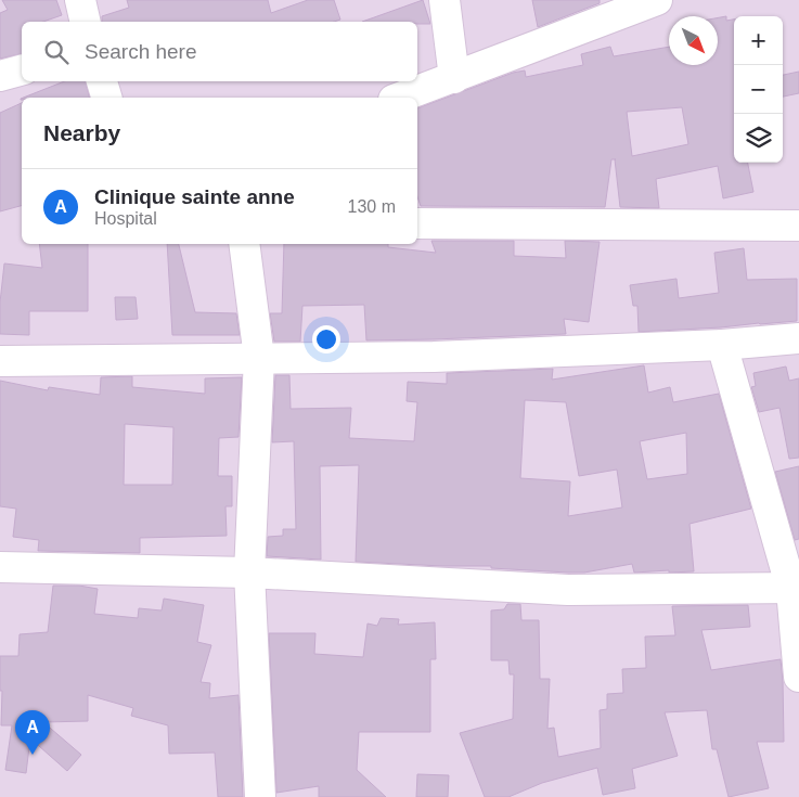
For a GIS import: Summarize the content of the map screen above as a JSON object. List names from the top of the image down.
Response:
{
  "north": "bottom right",
  "page": {
    "map_buttons": ["+", "−"],
    "search": "Search here",
    "heading": "Nearby",
    "list": [
      {
        "mark": "A",
        "name": "Clinique sainte anne",
        "note": "Hospital",
        "value": "130 m"
      }
    ],
    "pins": "A"
  }
}
